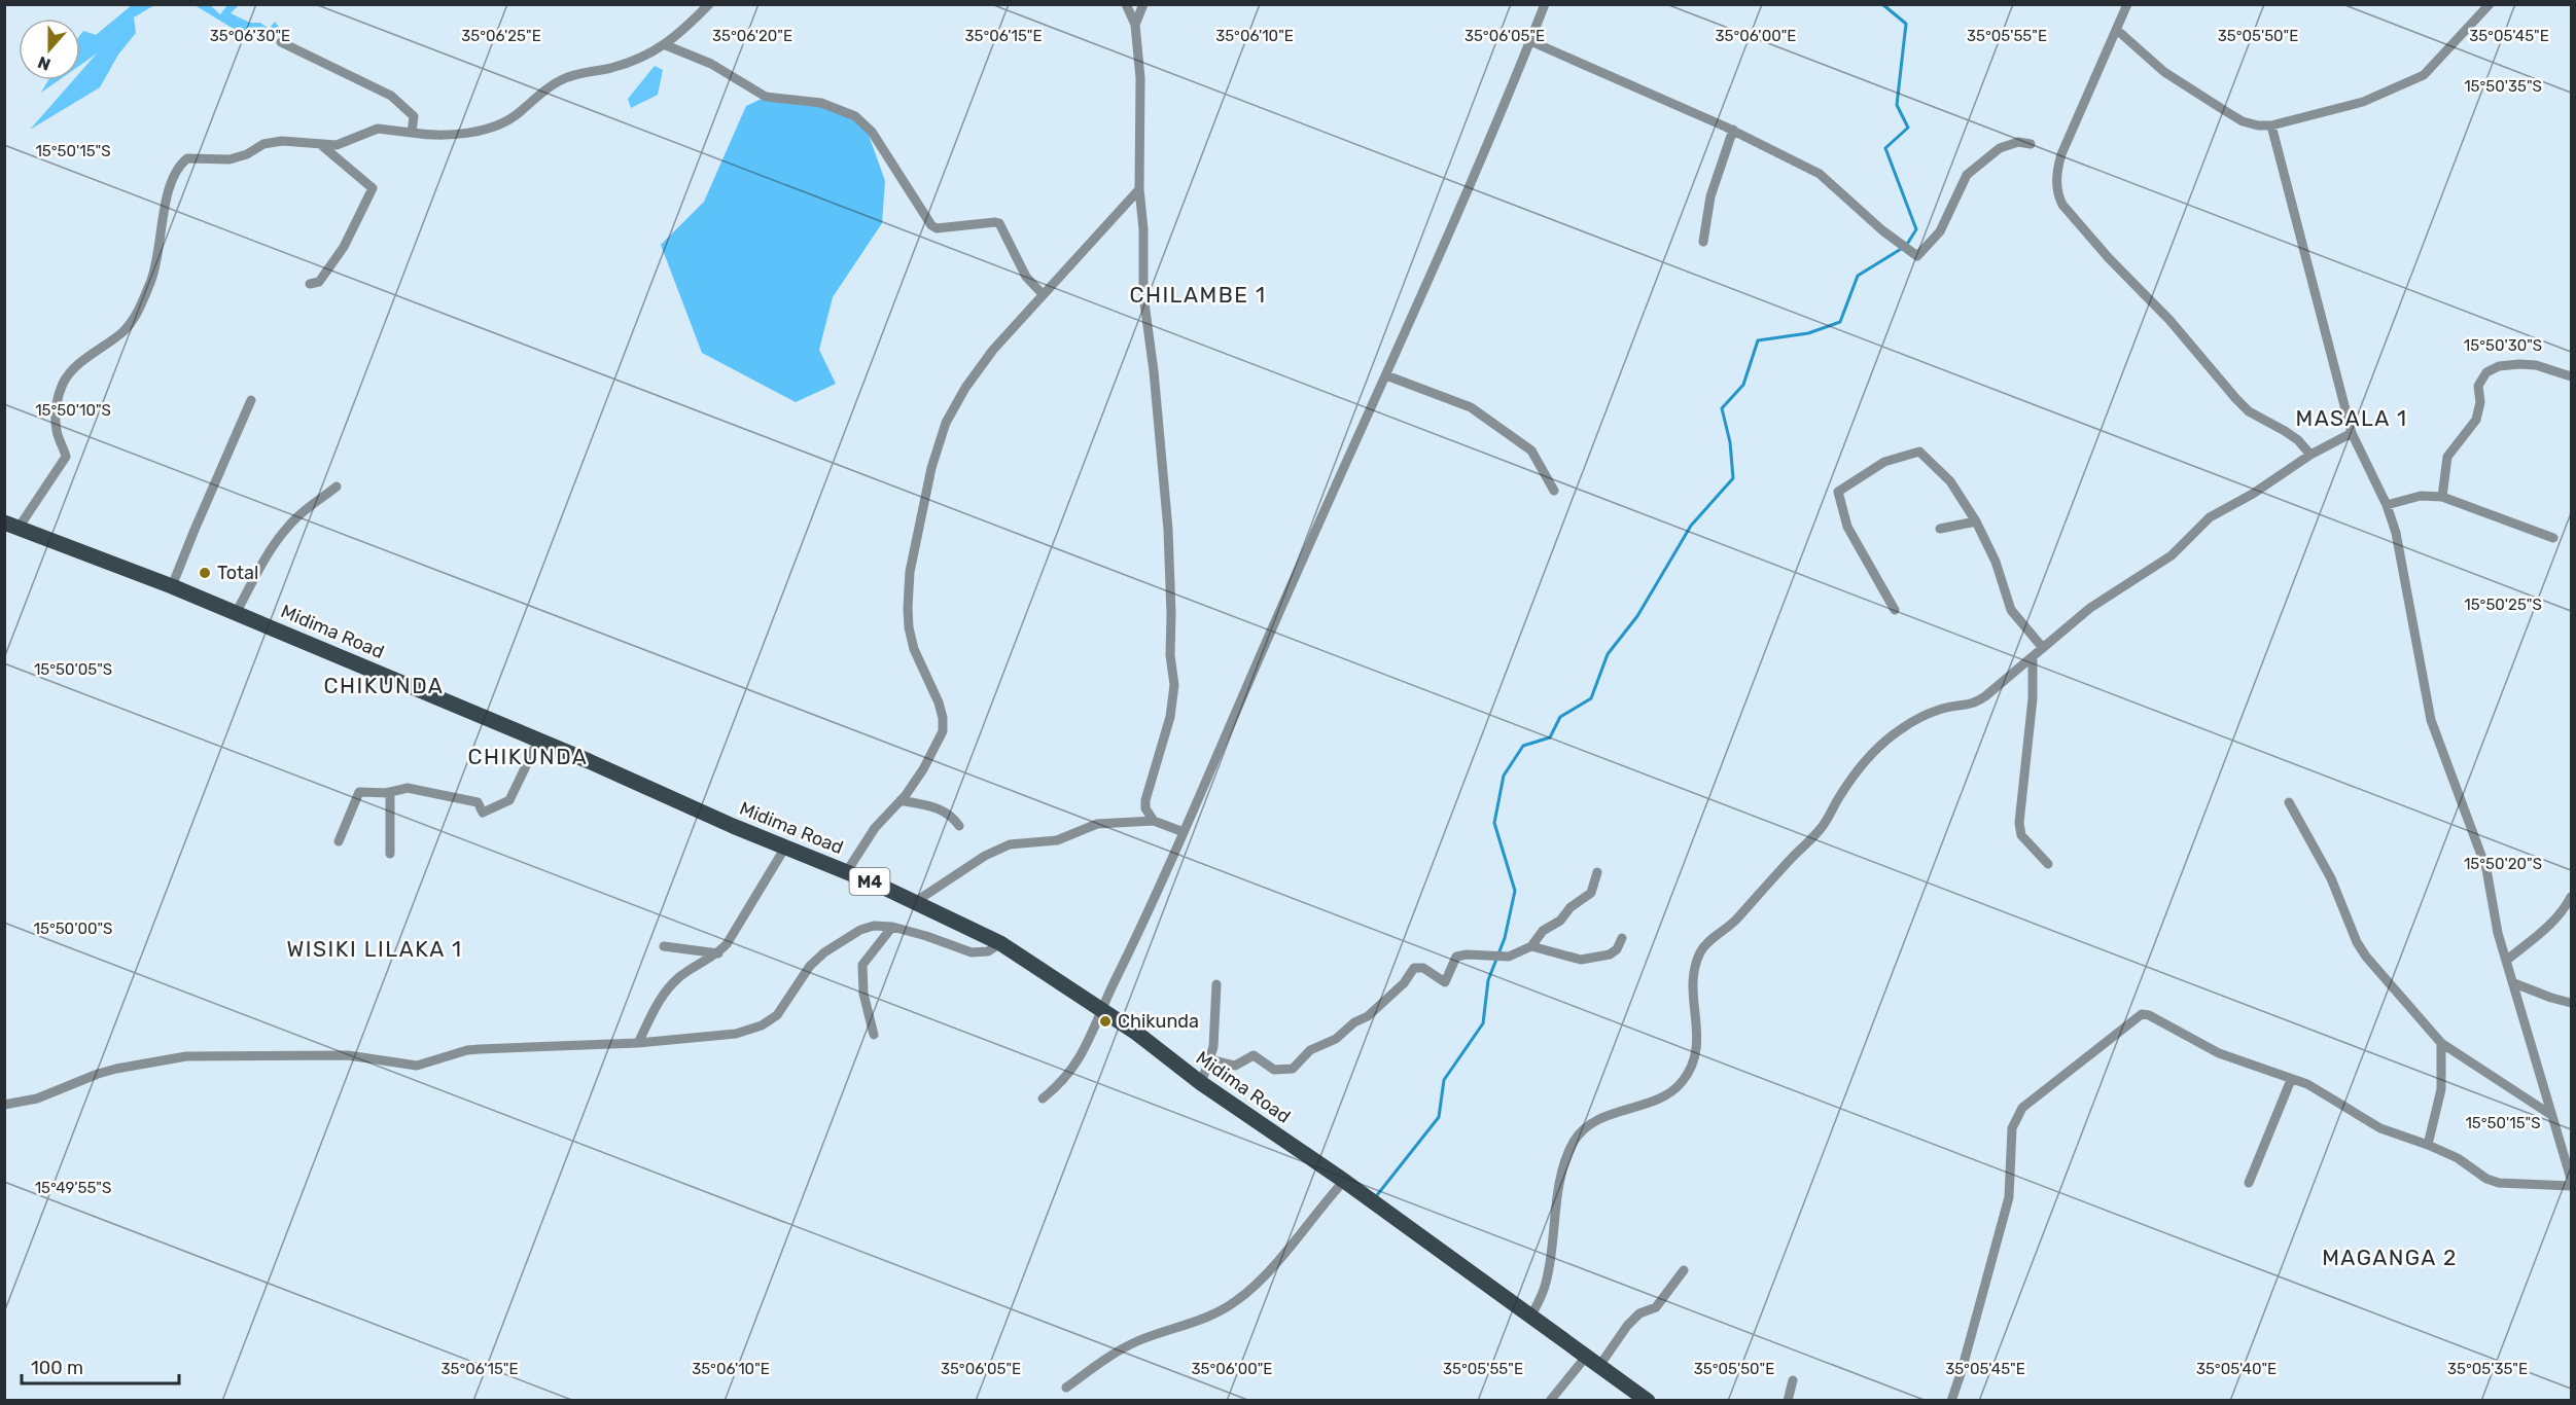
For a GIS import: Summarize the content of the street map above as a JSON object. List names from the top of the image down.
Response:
{
  "streets": {
    "main road": ["Midima Road", "M4"]
  },
  "districts": [
    "CHILAMBE 1",
    "MASALA 1",
    "CHIKUNDA",
    "CHIKUNDA",
    "WISIKI LILAKA 1",
    "MAGANGA 2"
  ],
  "places": ["Total", "Chikunda"],
  "scale_bar": "100 m",
  "north": "bottom",
  "coordinates": [
    "35°06'05\"E",
    "35°05'50\"E",
    "35°05'45\"E",
    "35°06'30\"E",
    "35°06'25\"E",
    "35°06'20\"E",
    "35°06'15\"E",
    "35°06'10\"E",
    "35°06'00\"E",
    "35°05'55\"E",
    "15°50'35\"S",
    "15°50'15\"S",
    "15°50'30\"S",
    "15°50'10\"S",
    "15°50'25\"S",
    "15°50'05\"S",
    "15°50'20\"S",
    "15°50'00\"S",
    "15°49'55\"S",
    "35°05'40\"E",
    "35°05'35\"E"
  ]
}
